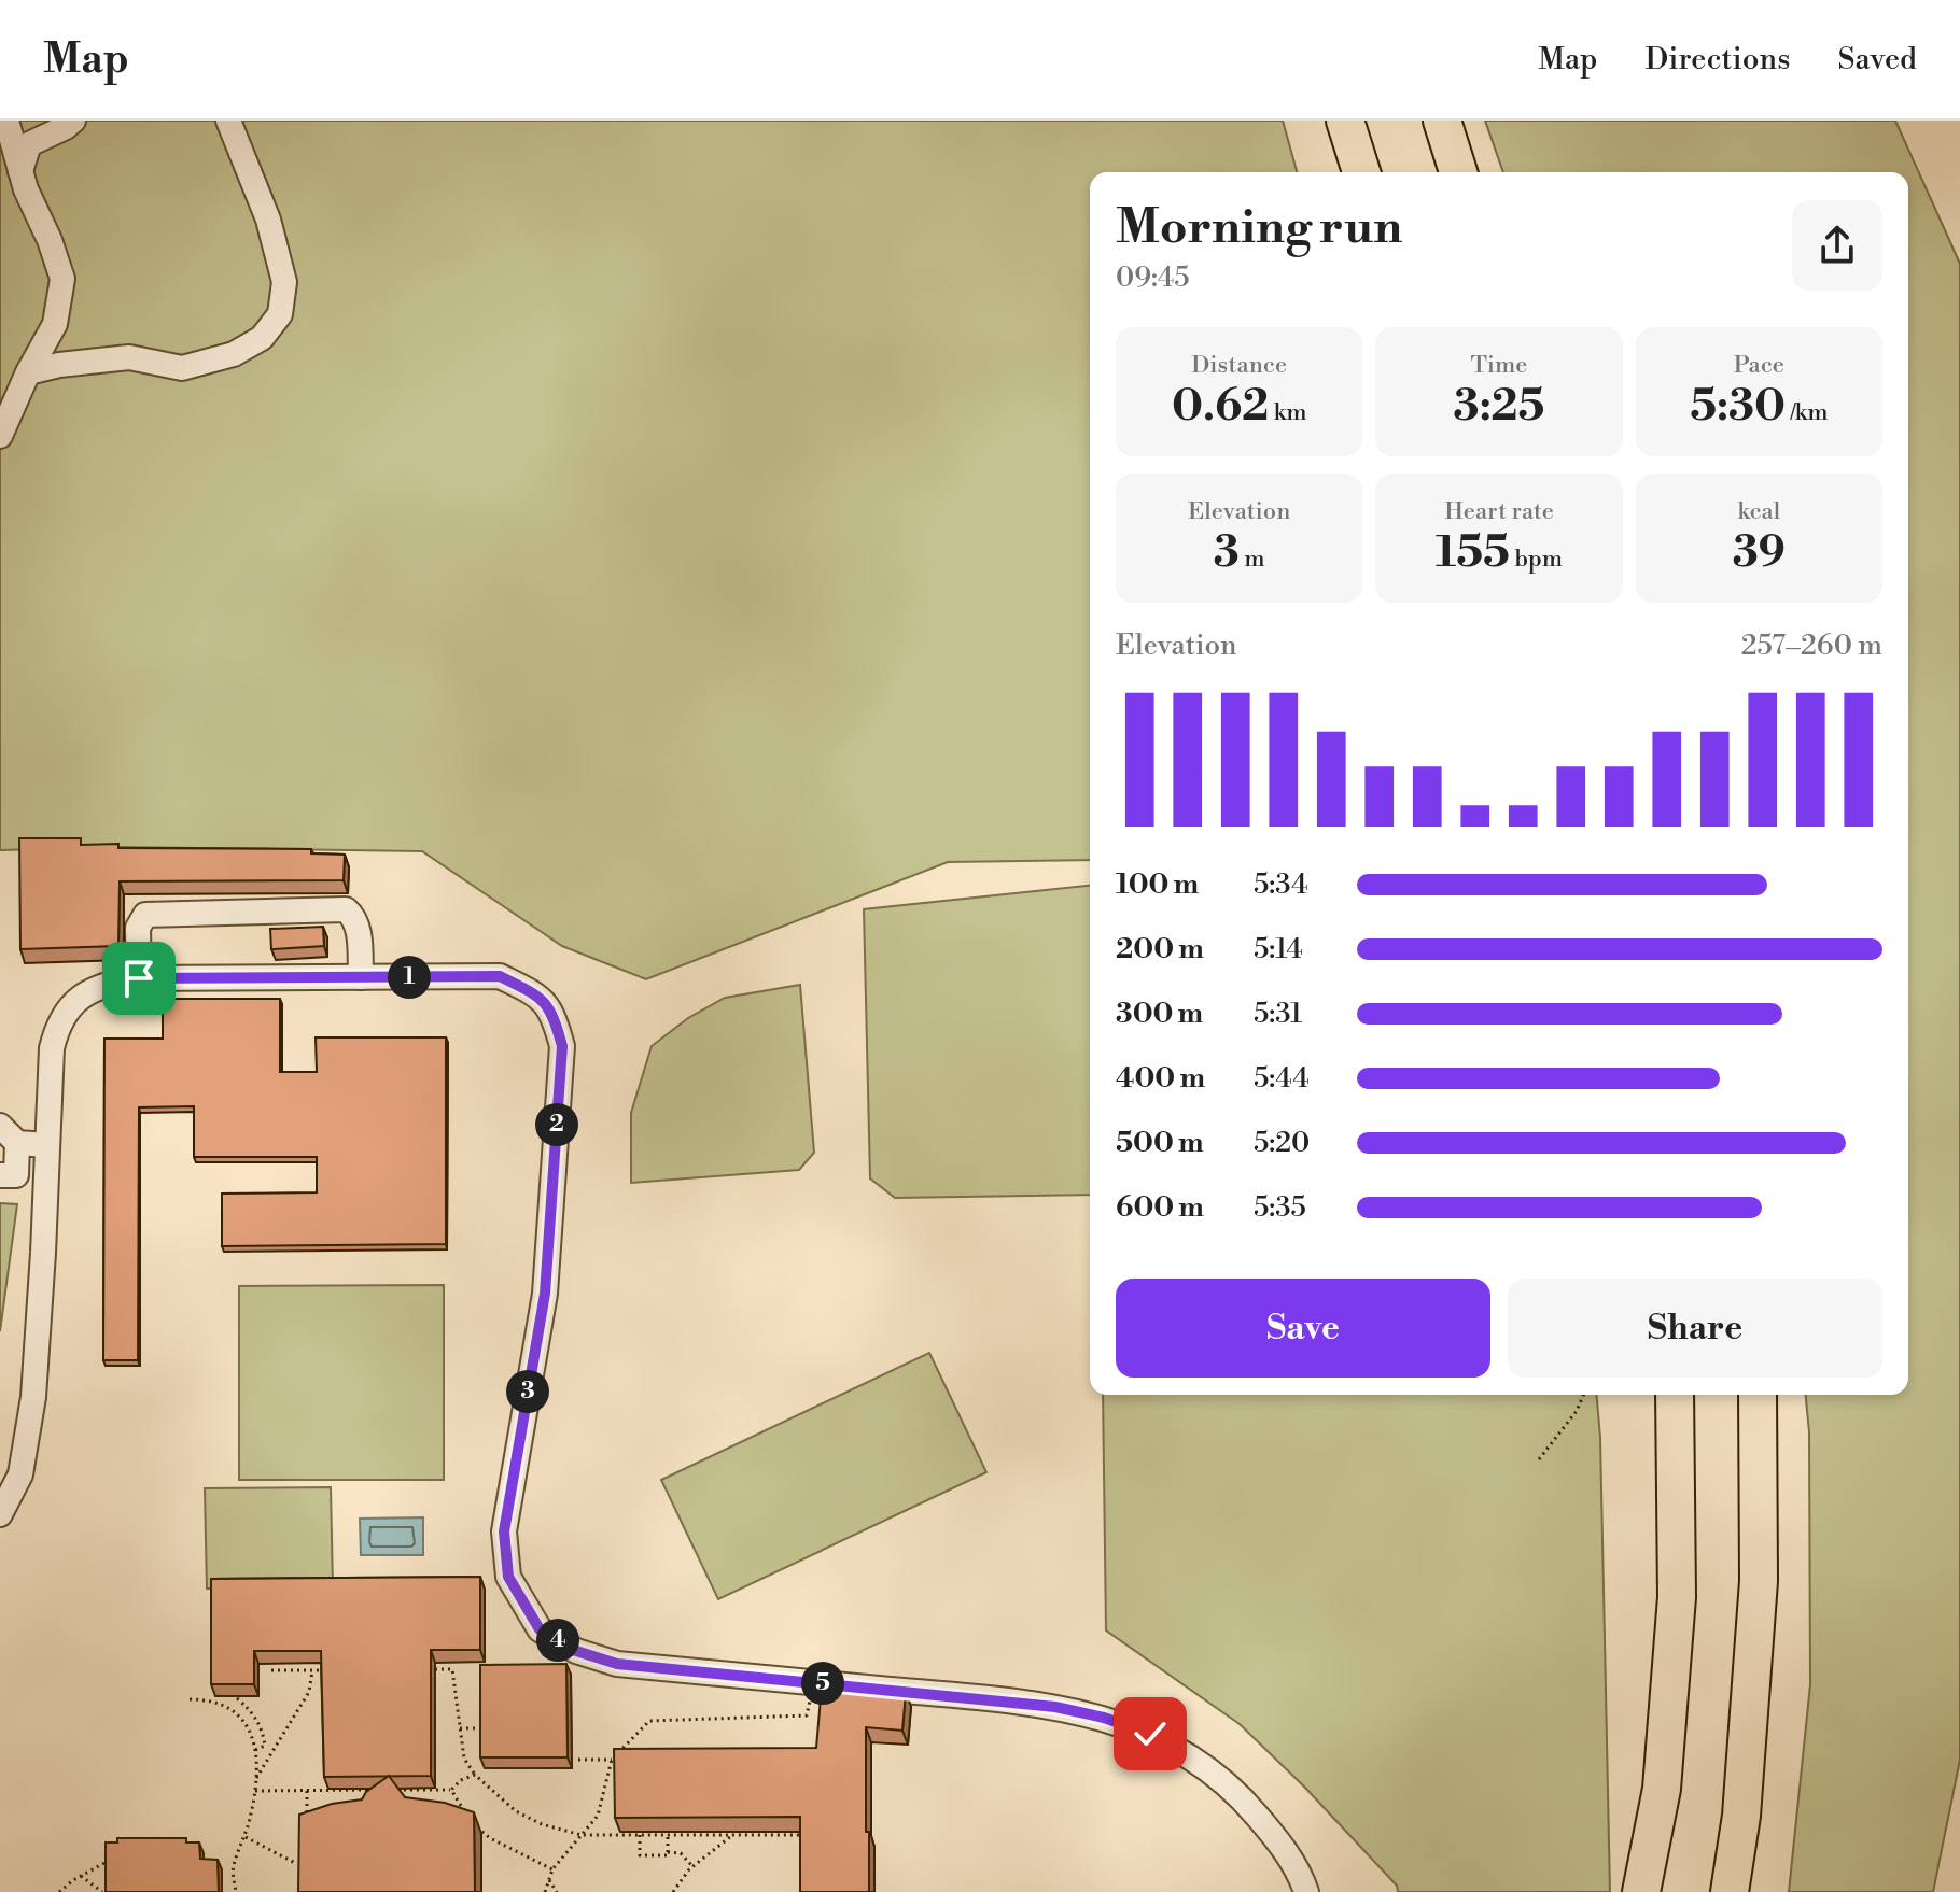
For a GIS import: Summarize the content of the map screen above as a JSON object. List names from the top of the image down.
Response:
{
  "page": {
    "header": "Map",
    "nav": ["Map", "Directions", "Saved"],
    "heading": ["Morning run", "09:45"],
    "stats": [
      ["Distance", "0.62 km"],
      ["Time", "3:25"],
      ["Pace", "5:30 /km"],
      ["Elevation", "3 m"],
      ["Heart rate", "155 bpm"],
      ["kcal", "39"]
    ],
    "chart": ["Elevation", "257–260 m"],
    "list": [
      {
        "name": "100 m",
        "note": "5:34"
      },
      {
        "name": "200 m",
        "note": "5:14"
      },
      {
        "name": "300 m",
        "note": "5:31"
      },
      {
        "name": "400 m",
        "note": "5:44"
      },
      {
        "name": "500 m",
        "note": "5:20"
      },
      {
        "name": "600 m",
        "note": "5:35"
      }
    ],
    "pins": [
      "1",
      "2",
      "3",
      "4",
      "5"
    ],
    "buttons": ["Save", "Share"]
  }
}
